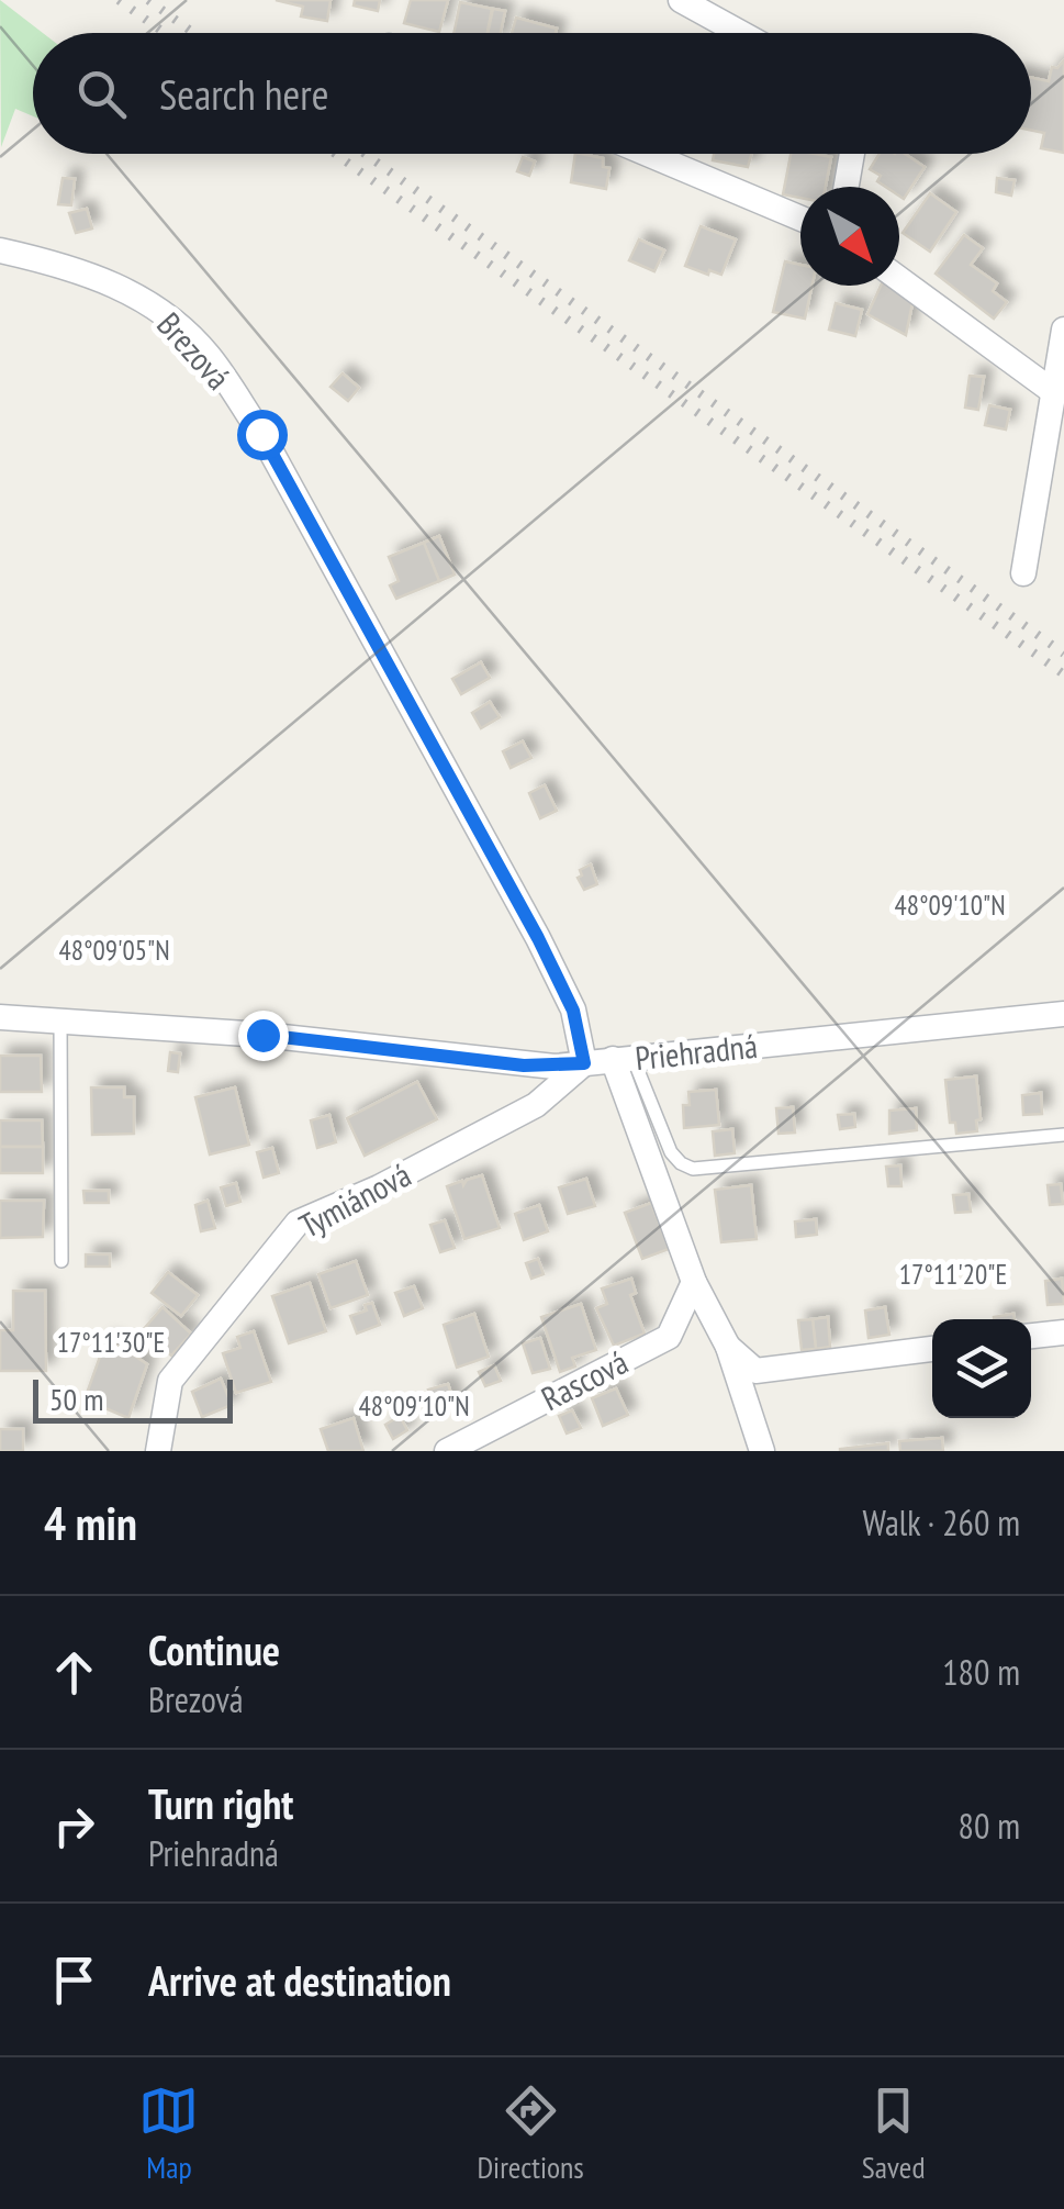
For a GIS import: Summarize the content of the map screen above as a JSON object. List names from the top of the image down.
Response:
{
  "streets": {
    "street": [
      "Brezová",
      "Priehradná",
      "Tymiánová",
      "Rascová"
    ]
  },
  "crossings": [
    ["Brezová", "Priehradná"],
    ["Brezová", "Tymiánová"],
    ["Priehradná", "Tymiánová"]
  ],
  "scale_bar": "50 m",
  "north": "bottom right",
  "page": {
    "search": "Search here",
    "scale": "50 m",
    "heading": ["4 min", "Walk · 260 m"],
    "list": [
      ["Continue", "Brezová", "180 m"],
      ["Turn right", "Priehradná", "80 m"],
      "Arrive at destination"
    ],
    "nav": ["Map", "Directions", "Saved"]
  },
  "coordinates": [
    "48°09'10\"N",
    "48°09'05\"N",
    "17°11'20\"E",
    "17°11'30\"E"
  ]
}
